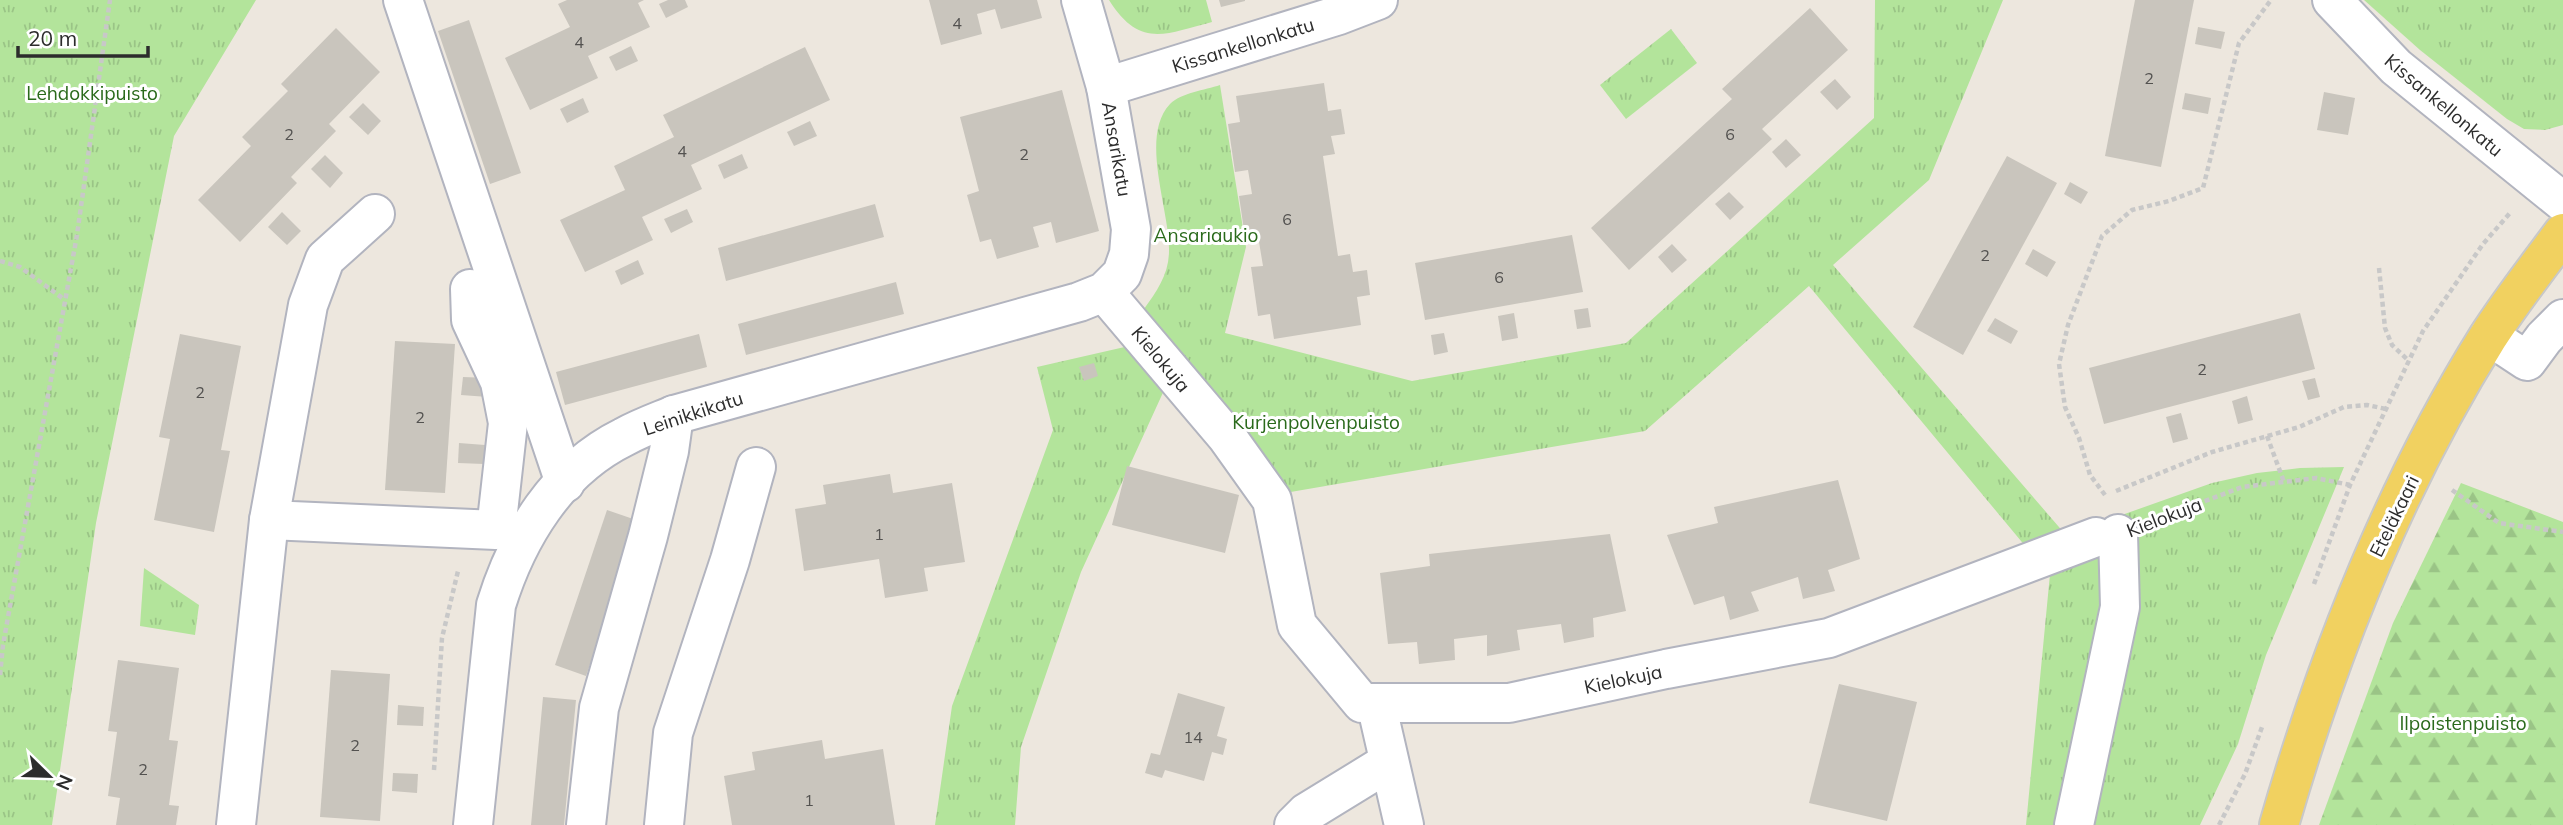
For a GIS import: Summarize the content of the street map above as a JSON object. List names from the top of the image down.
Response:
{
  "streets": {
    "main road": ["Eteläkaari"],
    "street": [
      "Kissankellonkatu",
      "Ansarikatu",
      "Kielokuja",
      "Leinikkikatu"
    ]
  },
  "crossings": [
    ["Kissankellonkatu", "Ansarikatu"],
    ["Ansarikatu", "Kielokuja"],
    ["Ansarikatu", "Leinikkikatu"],
    ["Kielokuja", "Leinikkikatu"]
  ],
  "parks": [
    "Lehdokkipuisto",
    "Ansariaukio",
    "Kurjenpolvenpuisto",
    "Ilpoistenpuisto"
  ],
  "house_numbers": [
    "4",
    "4",
    "2",
    "2",
    "6",
    "4",
    "2",
    "6",
    "2",
    "6",
    "2",
    "2",
    "2",
    "1",
    "14",
    "2",
    "2",
    "1"
  ],
  "scale_bar": "20 m",
  "north": "bottom right"
}
